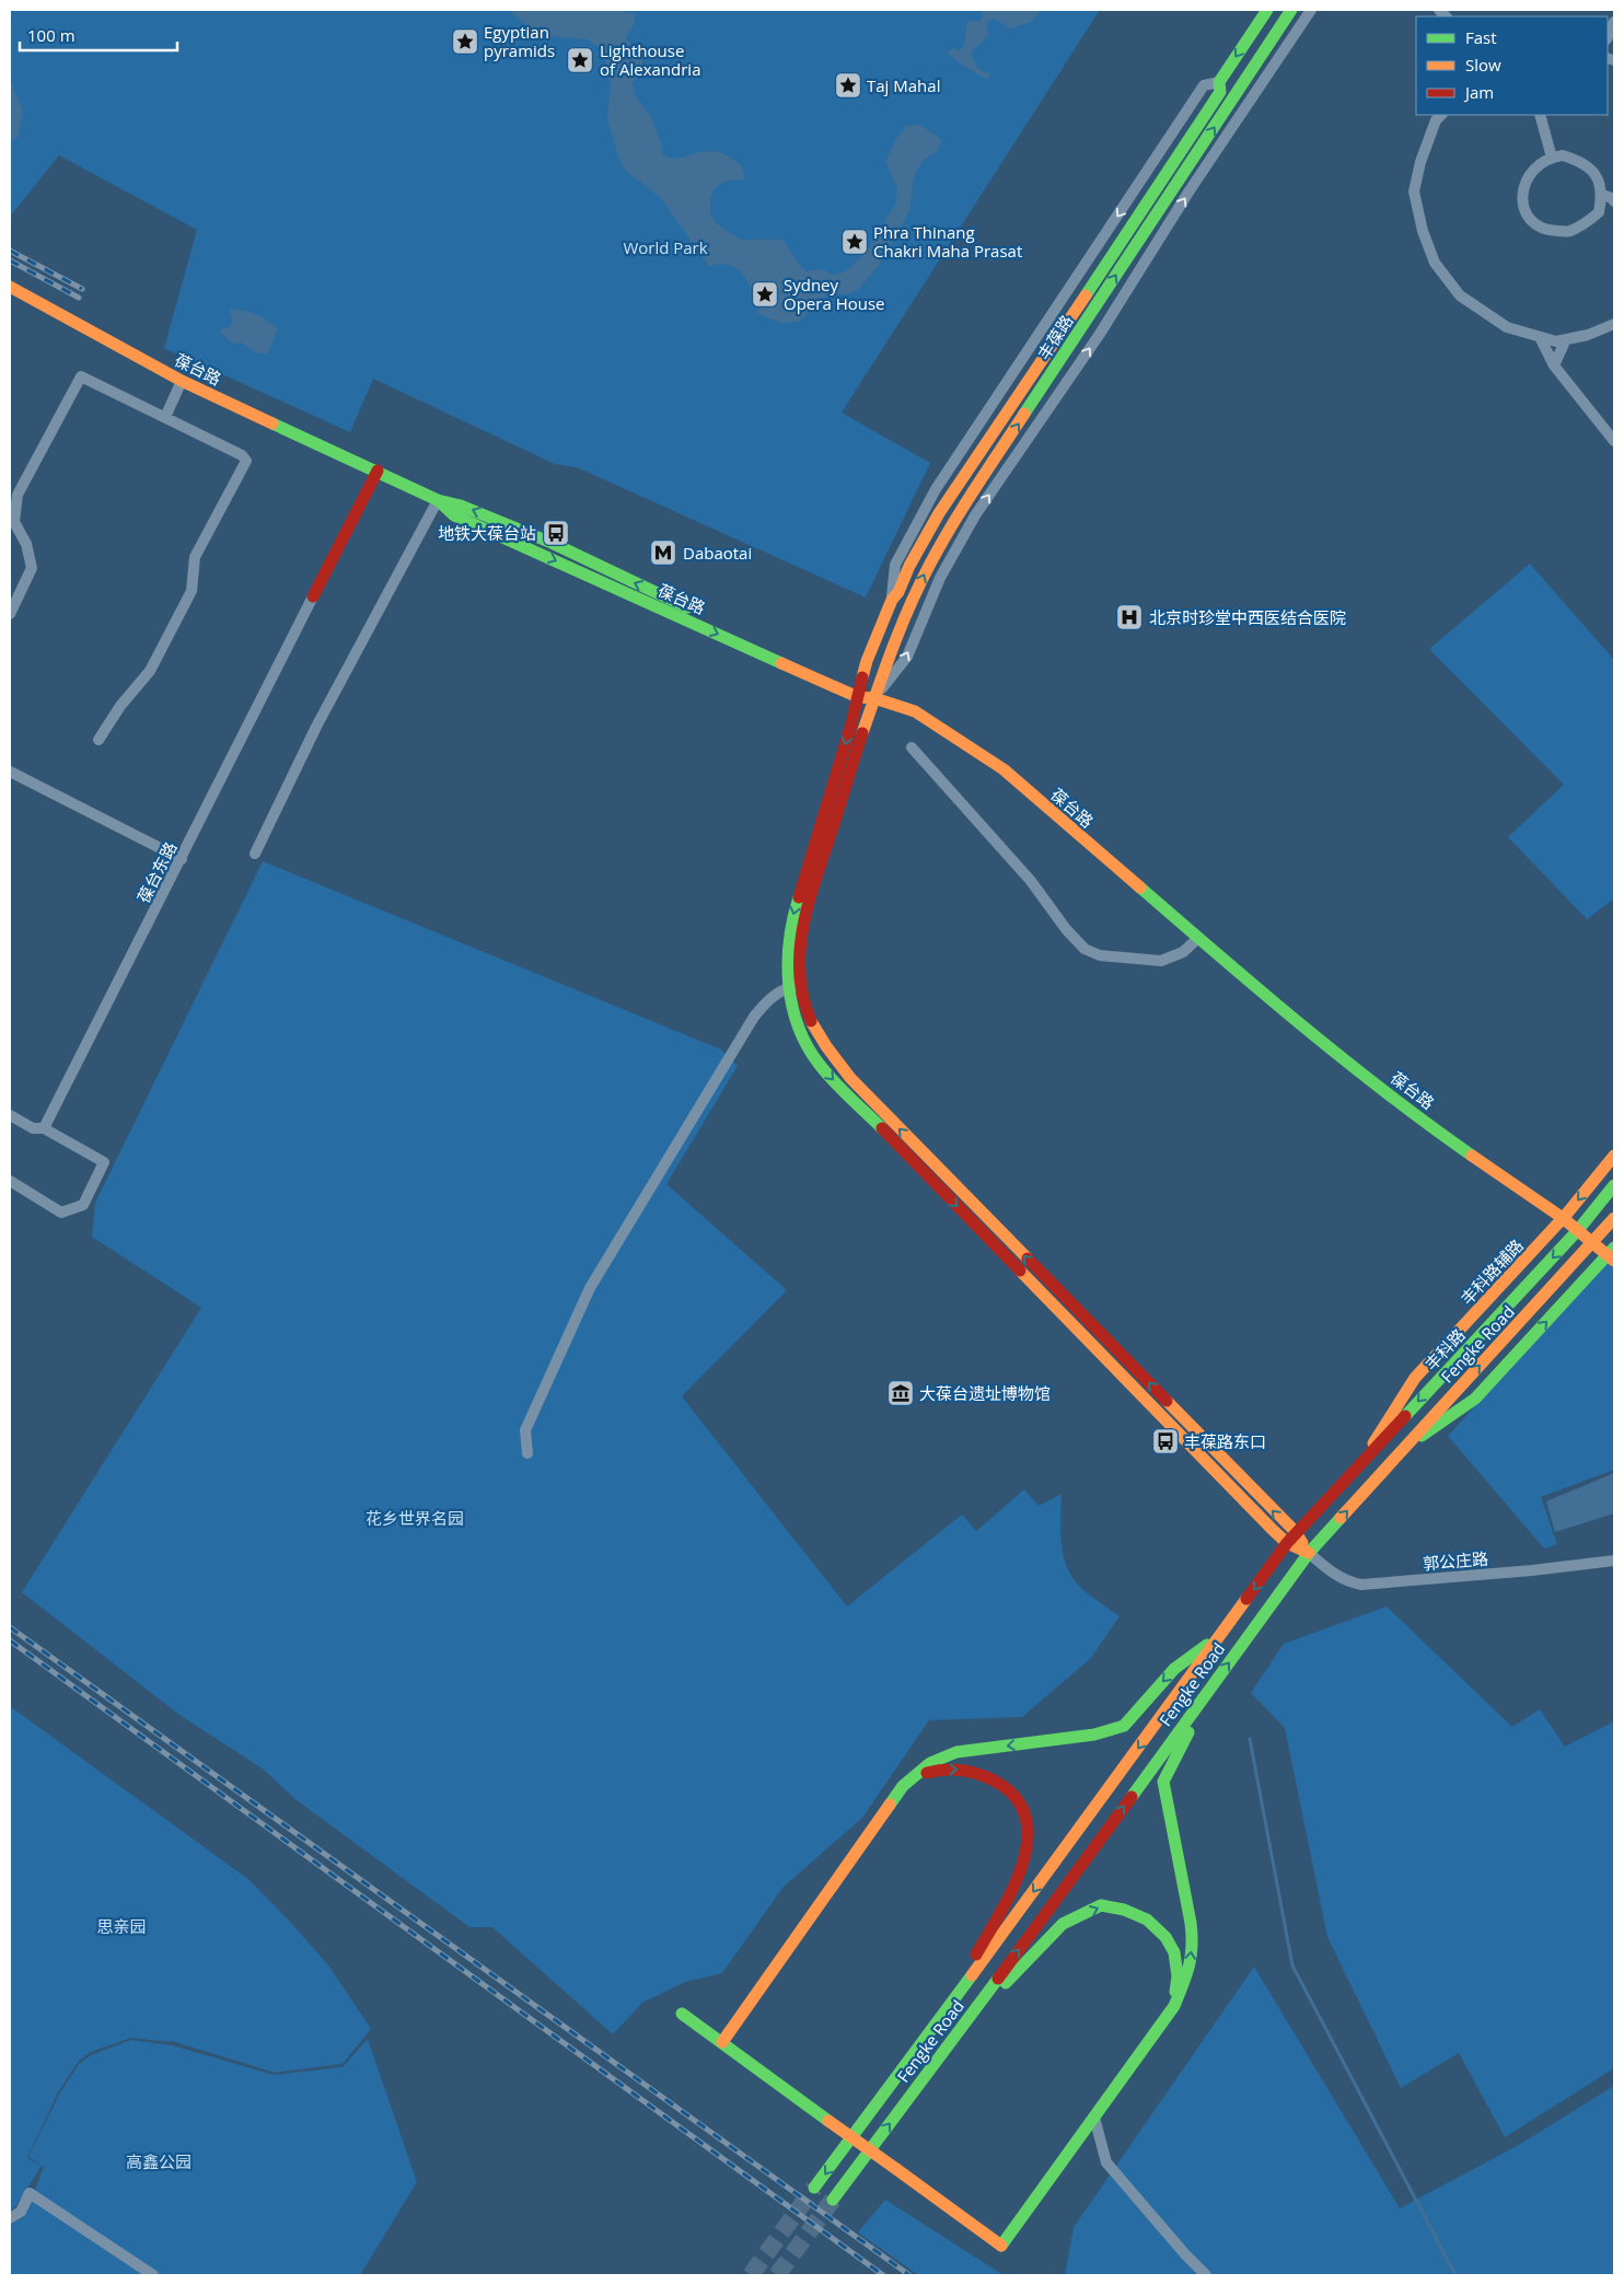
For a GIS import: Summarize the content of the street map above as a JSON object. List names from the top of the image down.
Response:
{
  "streets": {
    "main road": [
      "丰葆路",
      "葆台路",
      "丰科路辅路",
      "Fengke Road",
      "丰科路"
    ],
    "street": ["葆台东路", "郭公庄路"]
  },
  "crossings": [
    ["丰葆路", "葆台路"],
    ["葆台路", "丰科路辅路"],
    ["葆台路", "Fengke Road"],
    ["葆台路", "丰科路"],
    ["丰科路辅路", "丰科路"],
    ["Fengke Road", "丰科路"],
    ["Fengke Road", "郭公庄路"]
  ],
  "parks": [
    "World Park",
    "花乡世界名园",
    "思亲园",
    "高鑫公园"
  ],
  "places": {
    "place": [
      "Egyptian pyramids",
      "Lighthouse of Alexandria",
      "Taj Mahal",
      "Phra Thinang Chakri Maha Prasat",
      "Sydney Opera House"
    ],
    "bus stop": ["地铁大葆台站", "丰葆路东口"],
    "metro station": ["Dabaotai"],
    "hospital": ["北京时珍堂中西医结合医院"],
    "museum": ["大葆台遗址博物馆"]
  },
  "legend": ["Fast", "Slow", "Jam"],
  "scale_bar": "100 m"
}
